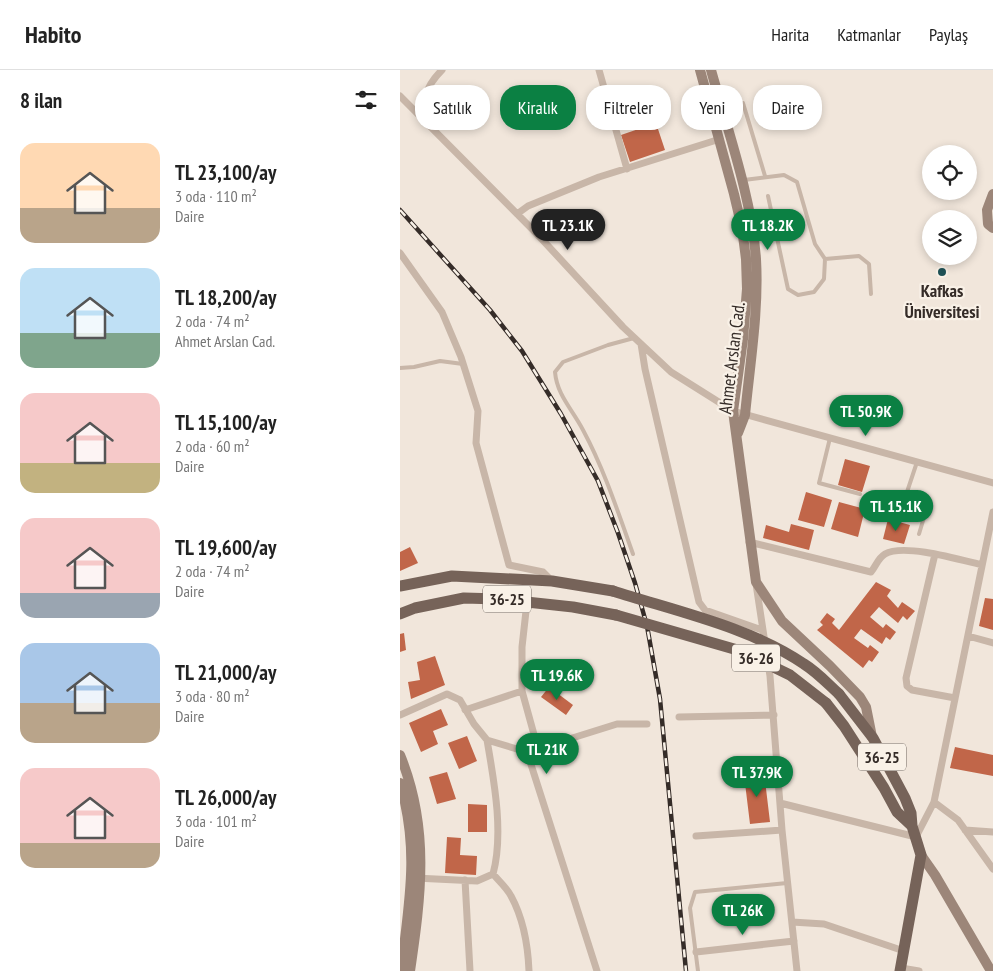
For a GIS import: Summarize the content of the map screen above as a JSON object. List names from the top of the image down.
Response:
{
  "streets": {
    "main road": ["36-25", "36-26"],
    "street": ["Ahmet Arslan Cad."]
  },
  "crossings": [
    ["36-25", "36-26"]
  ],
  "places": ["Kafkas Üniversitesi"],
  "page": {
    "header": "Habito",
    "nav": ["Harita", "Katmanlar", "Paylaş"],
    "heading": "8 ilan",
    "chip": [
      "Satılık",
      "Kiralık",
      "Filtreler",
      "Yeni",
      "Daire"
    ],
    "list": [
      {
        "name": "TL 23,100/ay",
        "note": "3 oda · 110 m² · Daire"
      },
      {
        "name": "TL 18,200/ay",
        "note": "2 oda · 74 m² · Ahmet Arslan Cad."
      },
      {
        "name": "TL 15,100/ay",
        "note": "2 oda · 60 m² · Daire"
      },
      {
        "name": "TL 19,600/ay",
        "note": "2 oda · 74 m² · Daire"
      },
      {
        "name": "TL 21,000/ay",
        "note": "3 oda · 80 m² · Daire"
      },
      {
        "name": "TL 26,000/ay",
        "note": "3 oda · 101 m² · Daire"
      }
    ],
    "price": [
      "TL 23.1K",
      "TL 18.2K",
      "TL 50.9K",
      "TL 15.1K",
      "TL 19.6K",
      "TL 21K",
      "TL 37.9K",
      "TL 26K"
    ]
  }
}
